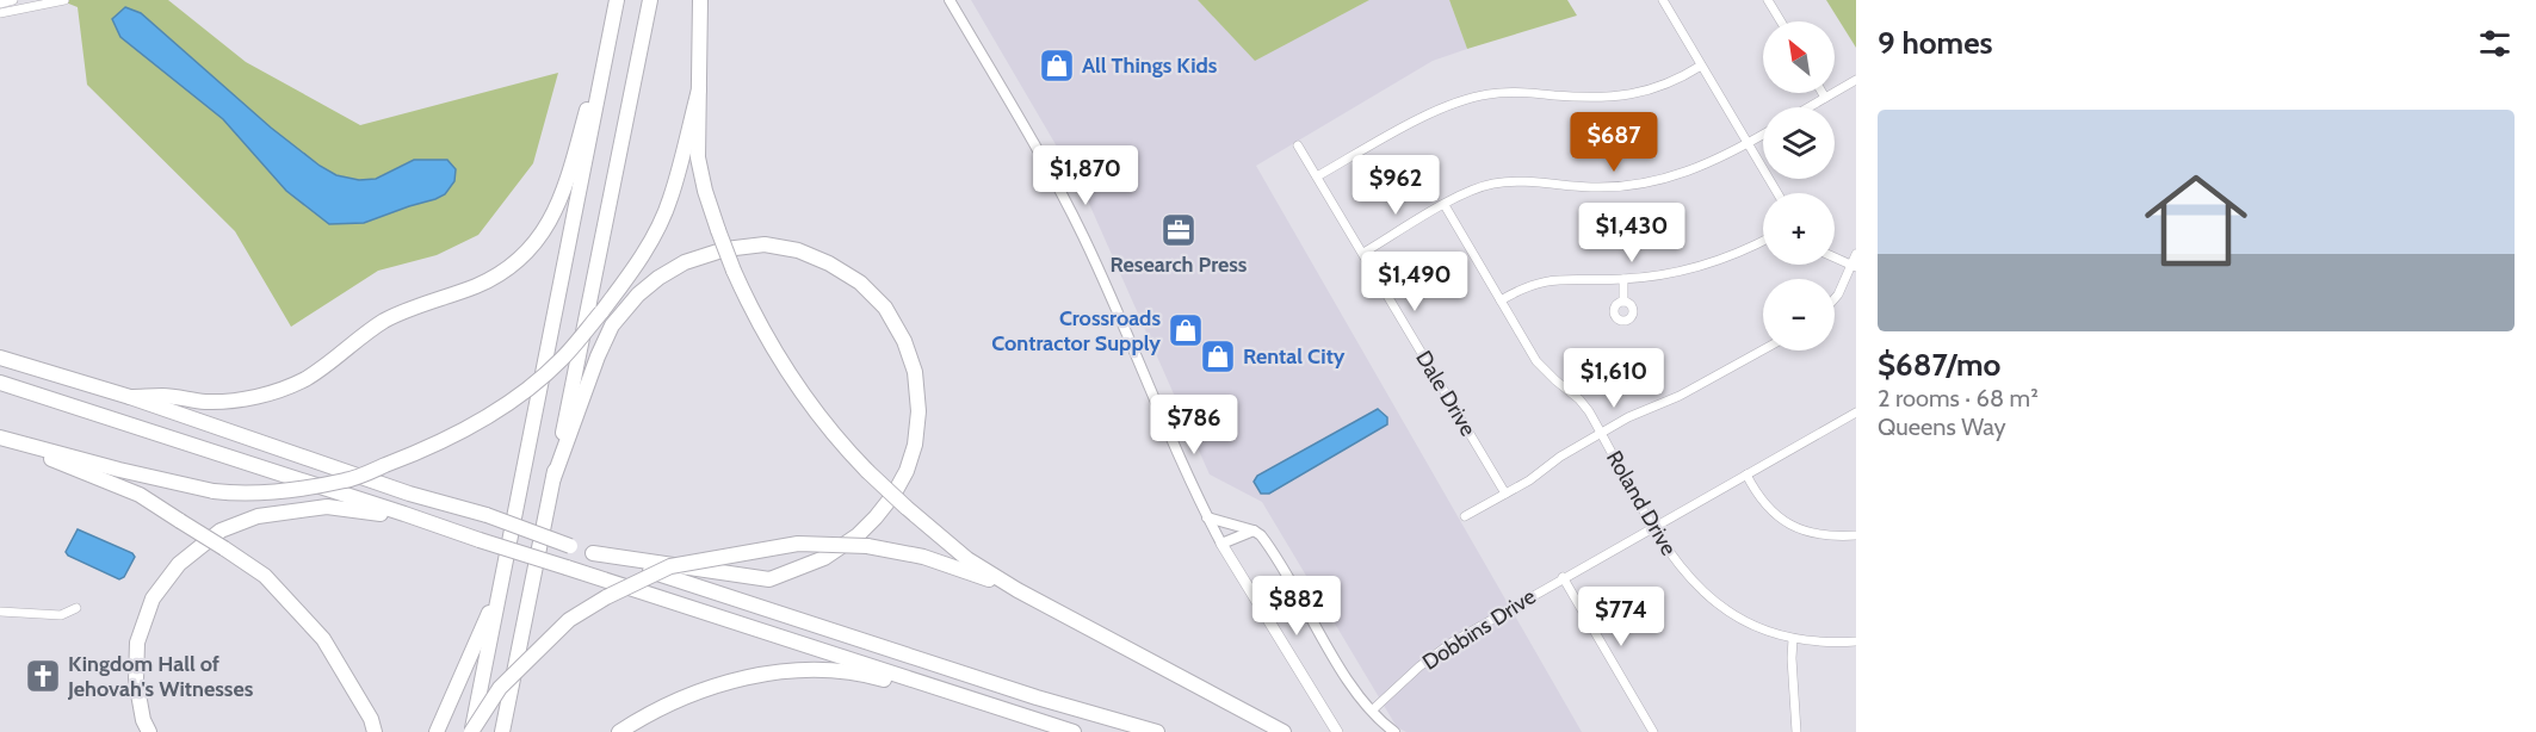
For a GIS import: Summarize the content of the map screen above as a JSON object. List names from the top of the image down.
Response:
{
  "streets": {
    "street": ["Dale Drive", "Roland Drive", "Dobbins Drive"]
  },
  "crossings": [
    ["Roland Drive", "Dobbins Drive"]
  ],
  "places": {
    "shop": ["All Things Kids", "Crossroads Contractor Supply", "Rental City"],
    "office": ["Research Press"],
    "church": ["Kingdom Hall of Jehovah's Witnesses"]
  },
  "north": "top left",
  "page": {
    "heading": "9 homes",
    "map_buttons": ["+", "−"],
    "list": [
      {
        "name": "$687/mo",
        "note": "2 rooms · 68 m² · Queens Way"
      }
    ],
    "price": [
      "$687",
      "$1,870",
      "$962",
      "$1,430",
      "$1,490",
      "$1,610",
      "$786",
      "$882",
      "$774"
    ]
  }
}
